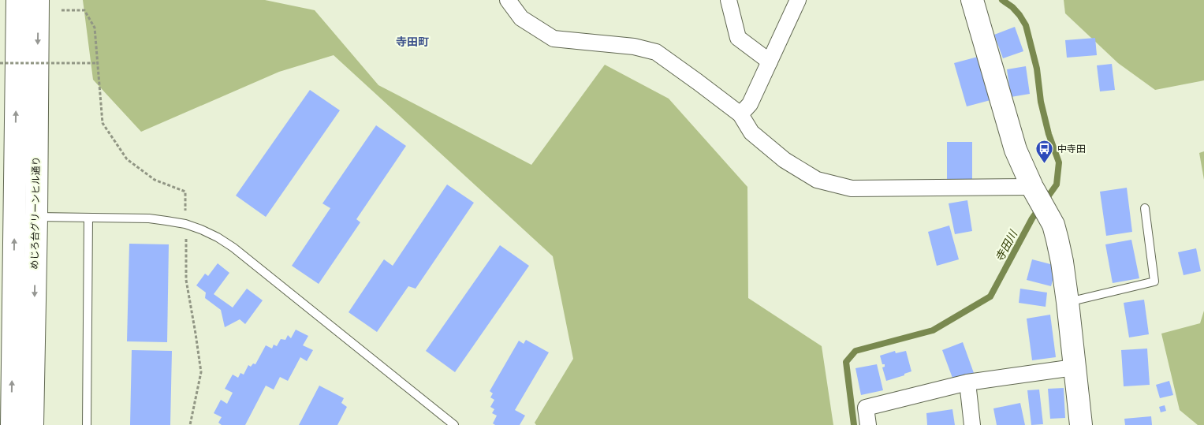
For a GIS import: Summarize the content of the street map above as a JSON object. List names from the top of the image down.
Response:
{
  "streets": {
    "street": ["めじろ台グリーンヒル通り"]
  },
  "districts": ["寺田町"],
  "water": ["寺田川"],
  "places": {
    "bus stop": ["中寺田"]
  }
}
